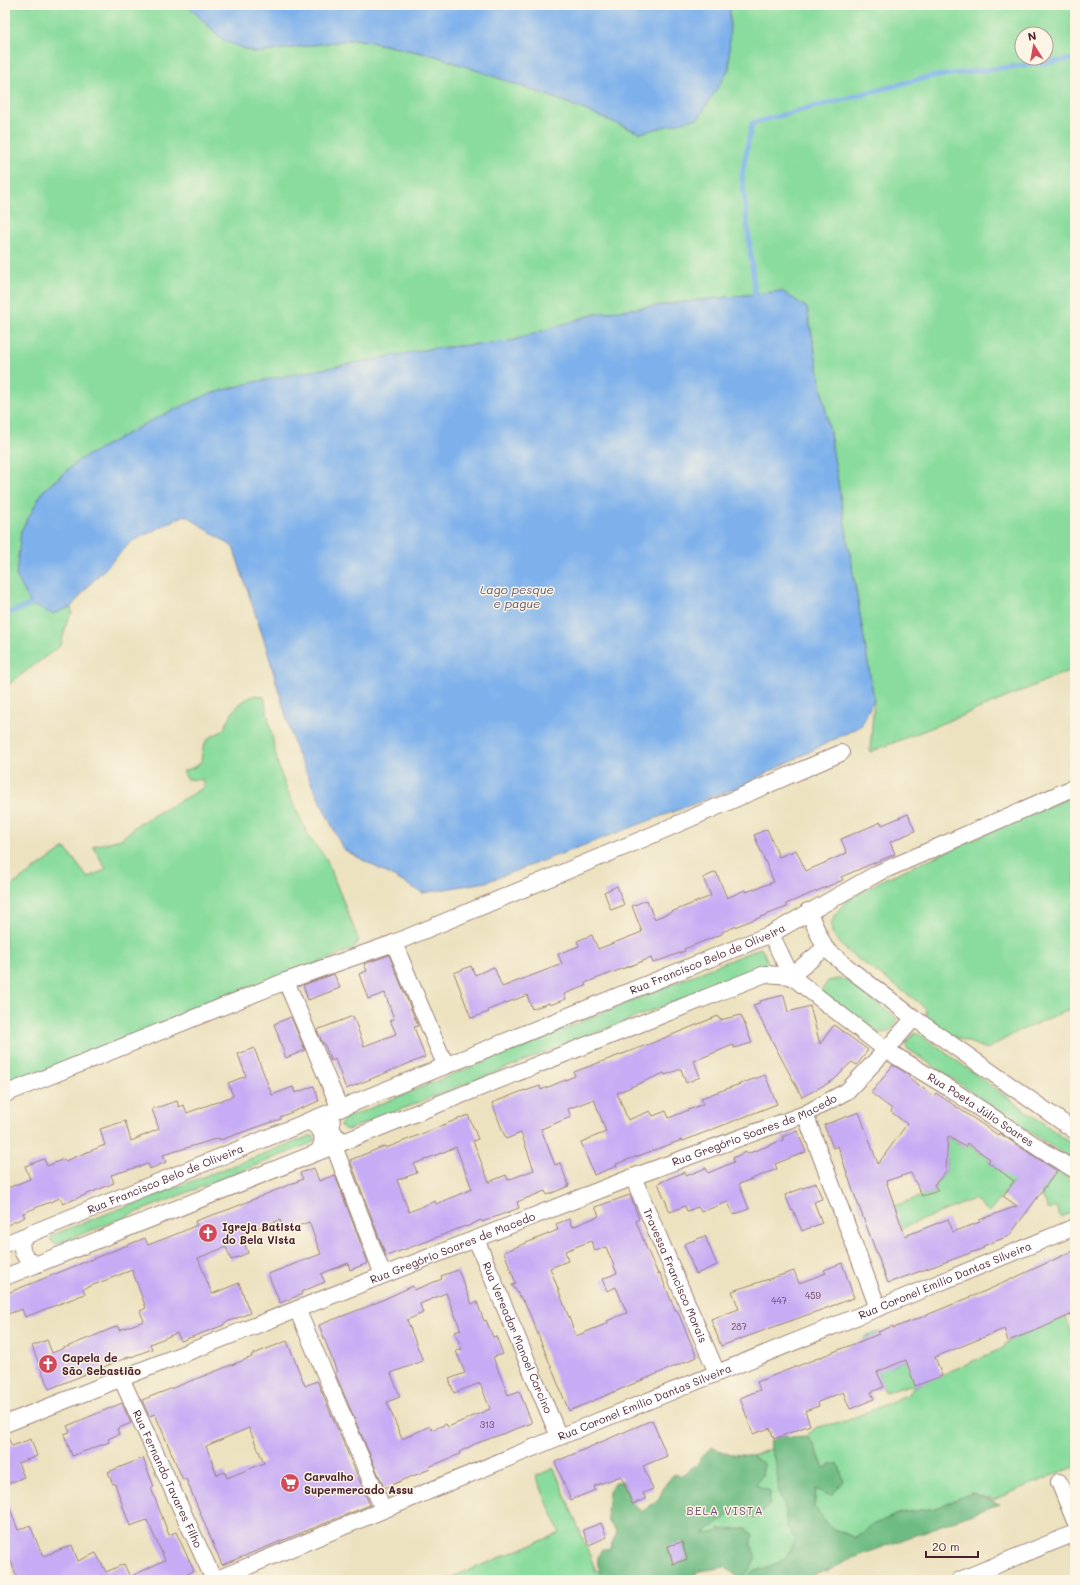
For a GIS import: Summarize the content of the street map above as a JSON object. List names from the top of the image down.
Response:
{
  "streets": {
    "street": [
      "Rua Francisco Belo de Oliveira",
      "Rua Poeta Júlio Soares",
      "Rua Gregório Soares de Macedo",
      "Travessa Francisco Morais",
      "Rua Coronel Emílio Dantas Silveira",
      "Rua Vereador Manoel Corcino",
      "Rua Fernando Tavares Filho"
    ]
  },
  "crossings": [
    ["Rua Francisco Belo de Oliveira", "Rua Poeta Júlio Soares"],
    ["Rua Poeta Júlio Soares", "Rua Gregório Soares de Macedo"],
    ["Rua Gregório Soares de Macedo", "Travessa Francisco Morais"],
    ["Rua Gregório Soares de Macedo", "Rua Vereador Manoel Corcino"],
    ["Rua Gregório Soares de Macedo", "Rua Fernando Tavares Filho"],
    ["Travessa Francisco Morais", "Rua Coronel Emílio Dantas Silveira"],
    ["Rua Coronel Emílio Dantas Silveira", "Rua Vereador Manoel Corcino"],
    ["Rua Coronel Emílio Dantas Silveira", "Rua Fernando Tavares Filho"]
  ],
  "districts": ["BELA VISTA"],
  "water": ["Lago pesque e pague"],
  "places": {
    "church": ["Igreja Batista do Bela Vista", "Capela de São Sebastião"],
    "supermarket": ["Carvalho Supermercado Assu"]
  },
  "house_numbers": [
    "459",
    "447",
    "287",
    "313"
  ],
  "scale_bar": "20 m",
  "north": "top"
}
